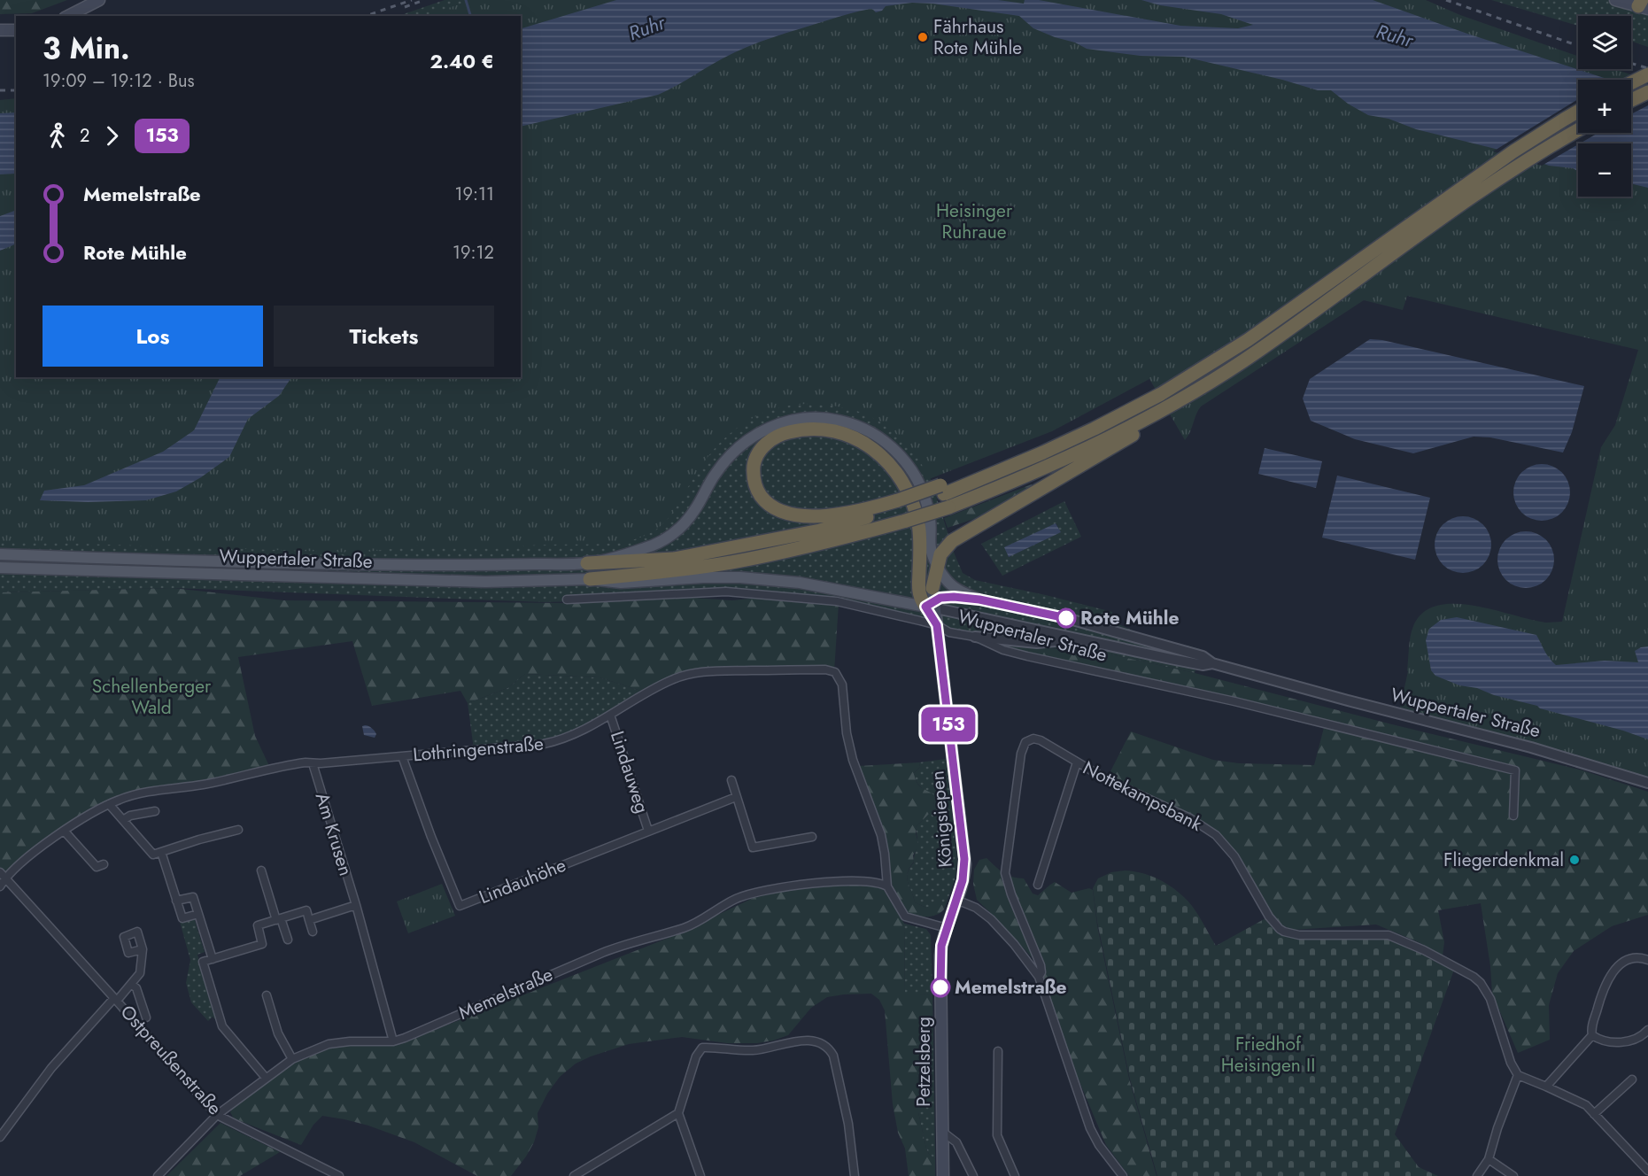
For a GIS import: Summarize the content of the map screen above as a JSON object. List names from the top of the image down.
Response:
{
  "streets": {
    "main road": ["Wuppertaler Straße", "Königsiepen", "Petzelsberg"],
    "street": [
      "Lothringenstraße",
      "Lindauweg",
      "Nottekampsbank",
      "Am Krusen",
      "Lindauhöhe",
      "Memelstraße",
      "Ostpreußenstraße"
    ]
  },
  "crossings": [
    ["Wuppertaler Straße", "Königsiepen"],
    ["Lothringenstraße", "Lindauweg"],
    ["Lothringenstraße", "Am Krusen"],
    ["Lothringenstraße", "Lindauhöhe"],
    ["Lothringenstraße", "Memelstraße"],
    ["Lothringenstraße", "Ostpreußenstraße"],
    ["Lindauweg", "Lindauhöhe"],
    ["Königsiepen", "Petzelsberg"],
    ["Am Krusen", "Memelstraße"],
    ["Memelstraße", "Ostpreußenstraße"]
  ],
  "water": ["Ruhr"],
  "parks": ["Heisinger Ruhraue", "Schellenberger Wald", "Friedhof Heisingen II"],
  "places": [
    "Fährhaus Rote Mühle",
    "Rote Mühle",
    "Fliegerdenkmal",
    "Memelstraße"
  ],
  "lines": ["bus line 153"],
  "page": {
    "on_map": "153",
    "map_buttons": ["+", "−"],
    "heading": ["3 Min.", "19:09 – 19:12 · Bus", "2.40 €"],
    "legs": ["2", "153"],
    "list": [
      {
        "name": "Memelstraße",
        "value": "19:11"
      },
      {
        "name": "Rote Mühle",
        "value": "19:12"
      }
    ],
    "buttons": ["Los", "Tickets"]
  }
}
